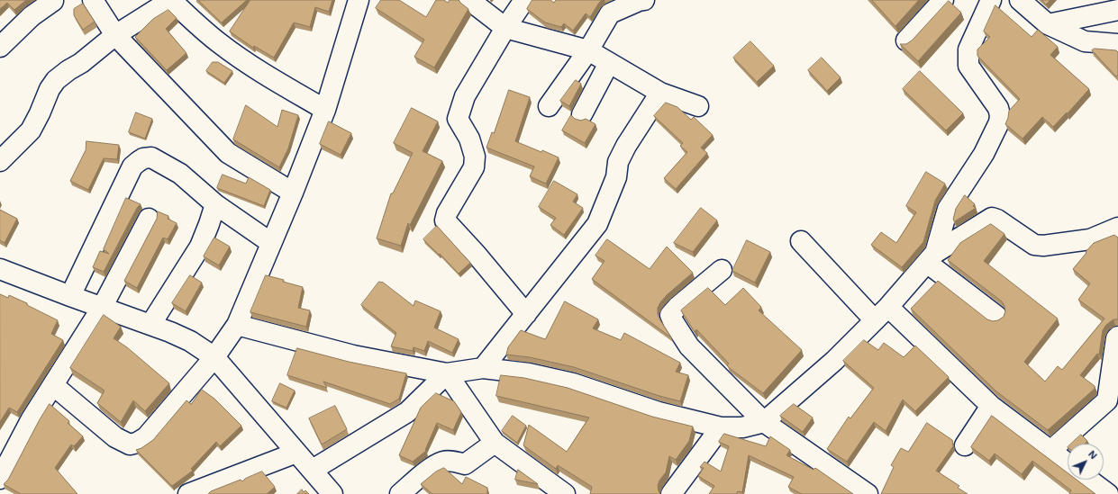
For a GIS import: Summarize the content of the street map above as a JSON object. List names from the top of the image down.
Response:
{
  "north": "top right"
}
